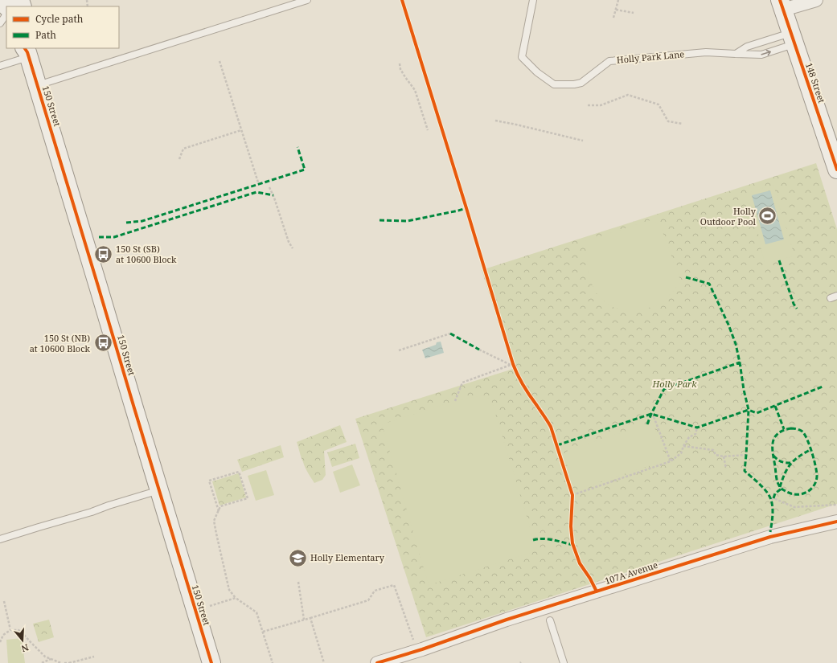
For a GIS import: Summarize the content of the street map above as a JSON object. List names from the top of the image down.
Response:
{
  "streets": {
    "main road": ["148 Street", "150 Street"],
    "street": ["107A Avenue"],
    "lane": ["Holly Park Lane"]
  },
  "crossings": [
    ["Holly Park Lane", "148 Street"]
  ],
  "parks": ["Holly Park"],
  "places": {
    "sports": ["Holly Outdoor Pool"],
    "bus stop": ["150 St (SB) at 10600 Block", "150 St (NB) at 10600 Block"],
    "school or university": ["Holly Elementary"]
  },
  "legend": ["Cycle path", "Path"],
  "north": "bottom"
}
